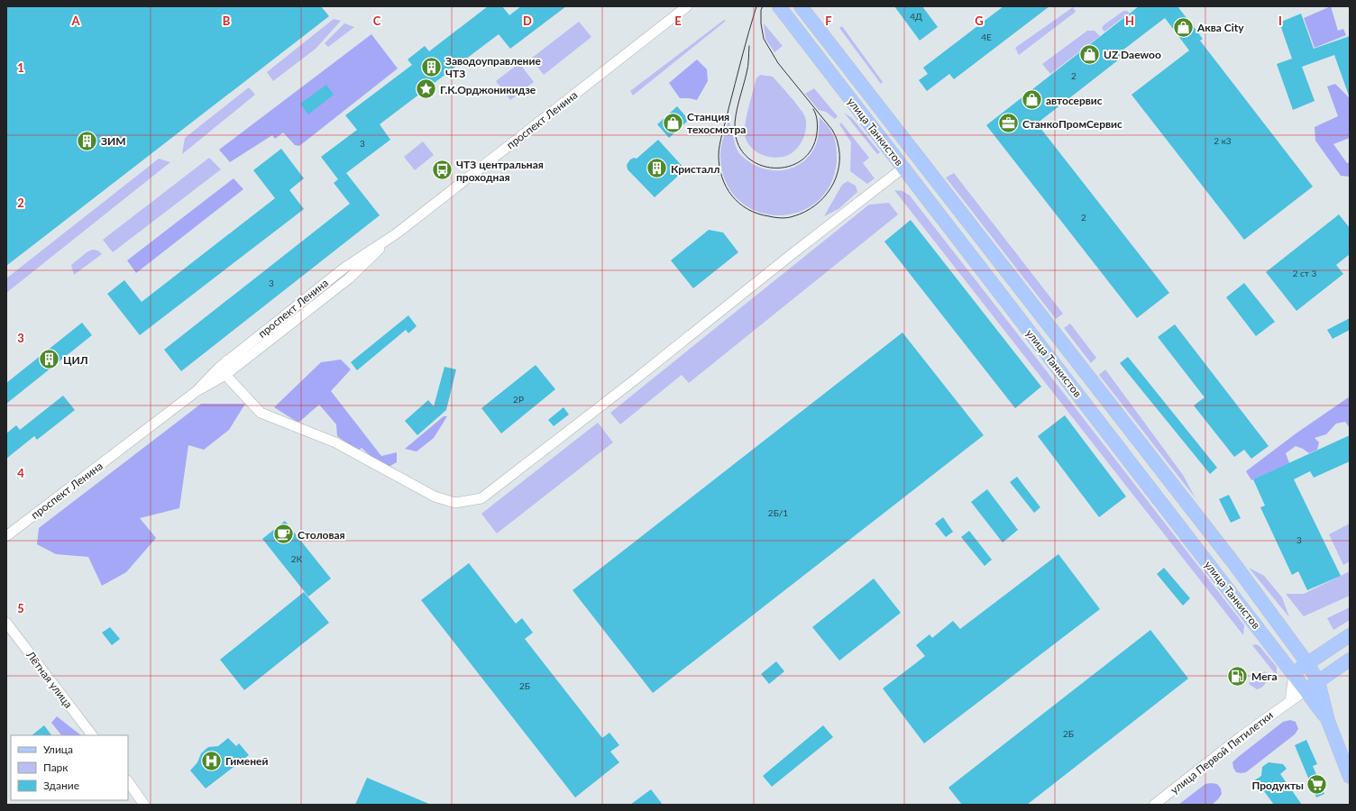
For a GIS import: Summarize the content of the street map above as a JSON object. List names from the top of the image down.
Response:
{
  "streets": {
    "main road": ["улица Танкистов", "улица Первой Пятилетки"],
    "street": ["проспект Ленина", "Лётная улица"]
  },
  "crossings": [
    ["улица Танкистов", "улица Первой Пятилетки"]
  ],
  "places": {
    "shop": [
      "Аква City",
      "UZ Daewoo",
      "автосервис",
      "Станция техосмотра"
    ],
    "building": [
      "Заводоуправление ЧТЗ",
      "ЗИМ",
      "Кристалл",
      "ЦИЛ"
    ],
    "place": ["Г.К.Орджоникидзе"],
    "office": ["СтанкоПромСервис"],
    "bus stop": ["ЧТЗ центральная проходная"],
    "cafe": ["Столовая"],
    "fuel station": ["Мега"],
    "hospital": ["Гименей"],
    "supermarket": ["Продукты"]
  },
  "house_numbers": [
    "4Д",
    "4E",
    "2",
    "2 к3",
    "3",
    "2",
    "2 ст 3",
    "3",
    "2Р",
    "2Б/1",
    "3",
    "2К",
    "2Б",
    "2Б"
  ],
  "legend": ["Улица", "Парк", "Здание"],
  "grid": {
    "columns": [
      "A",
      "B",
      "C",
      "D",
      "E",
      "F",
      "G",
      "H",
      "I"
    ],
    "rows": [
      "1",
      "2",
      "3",
      "4",
      "5"
    ]
  }
}
